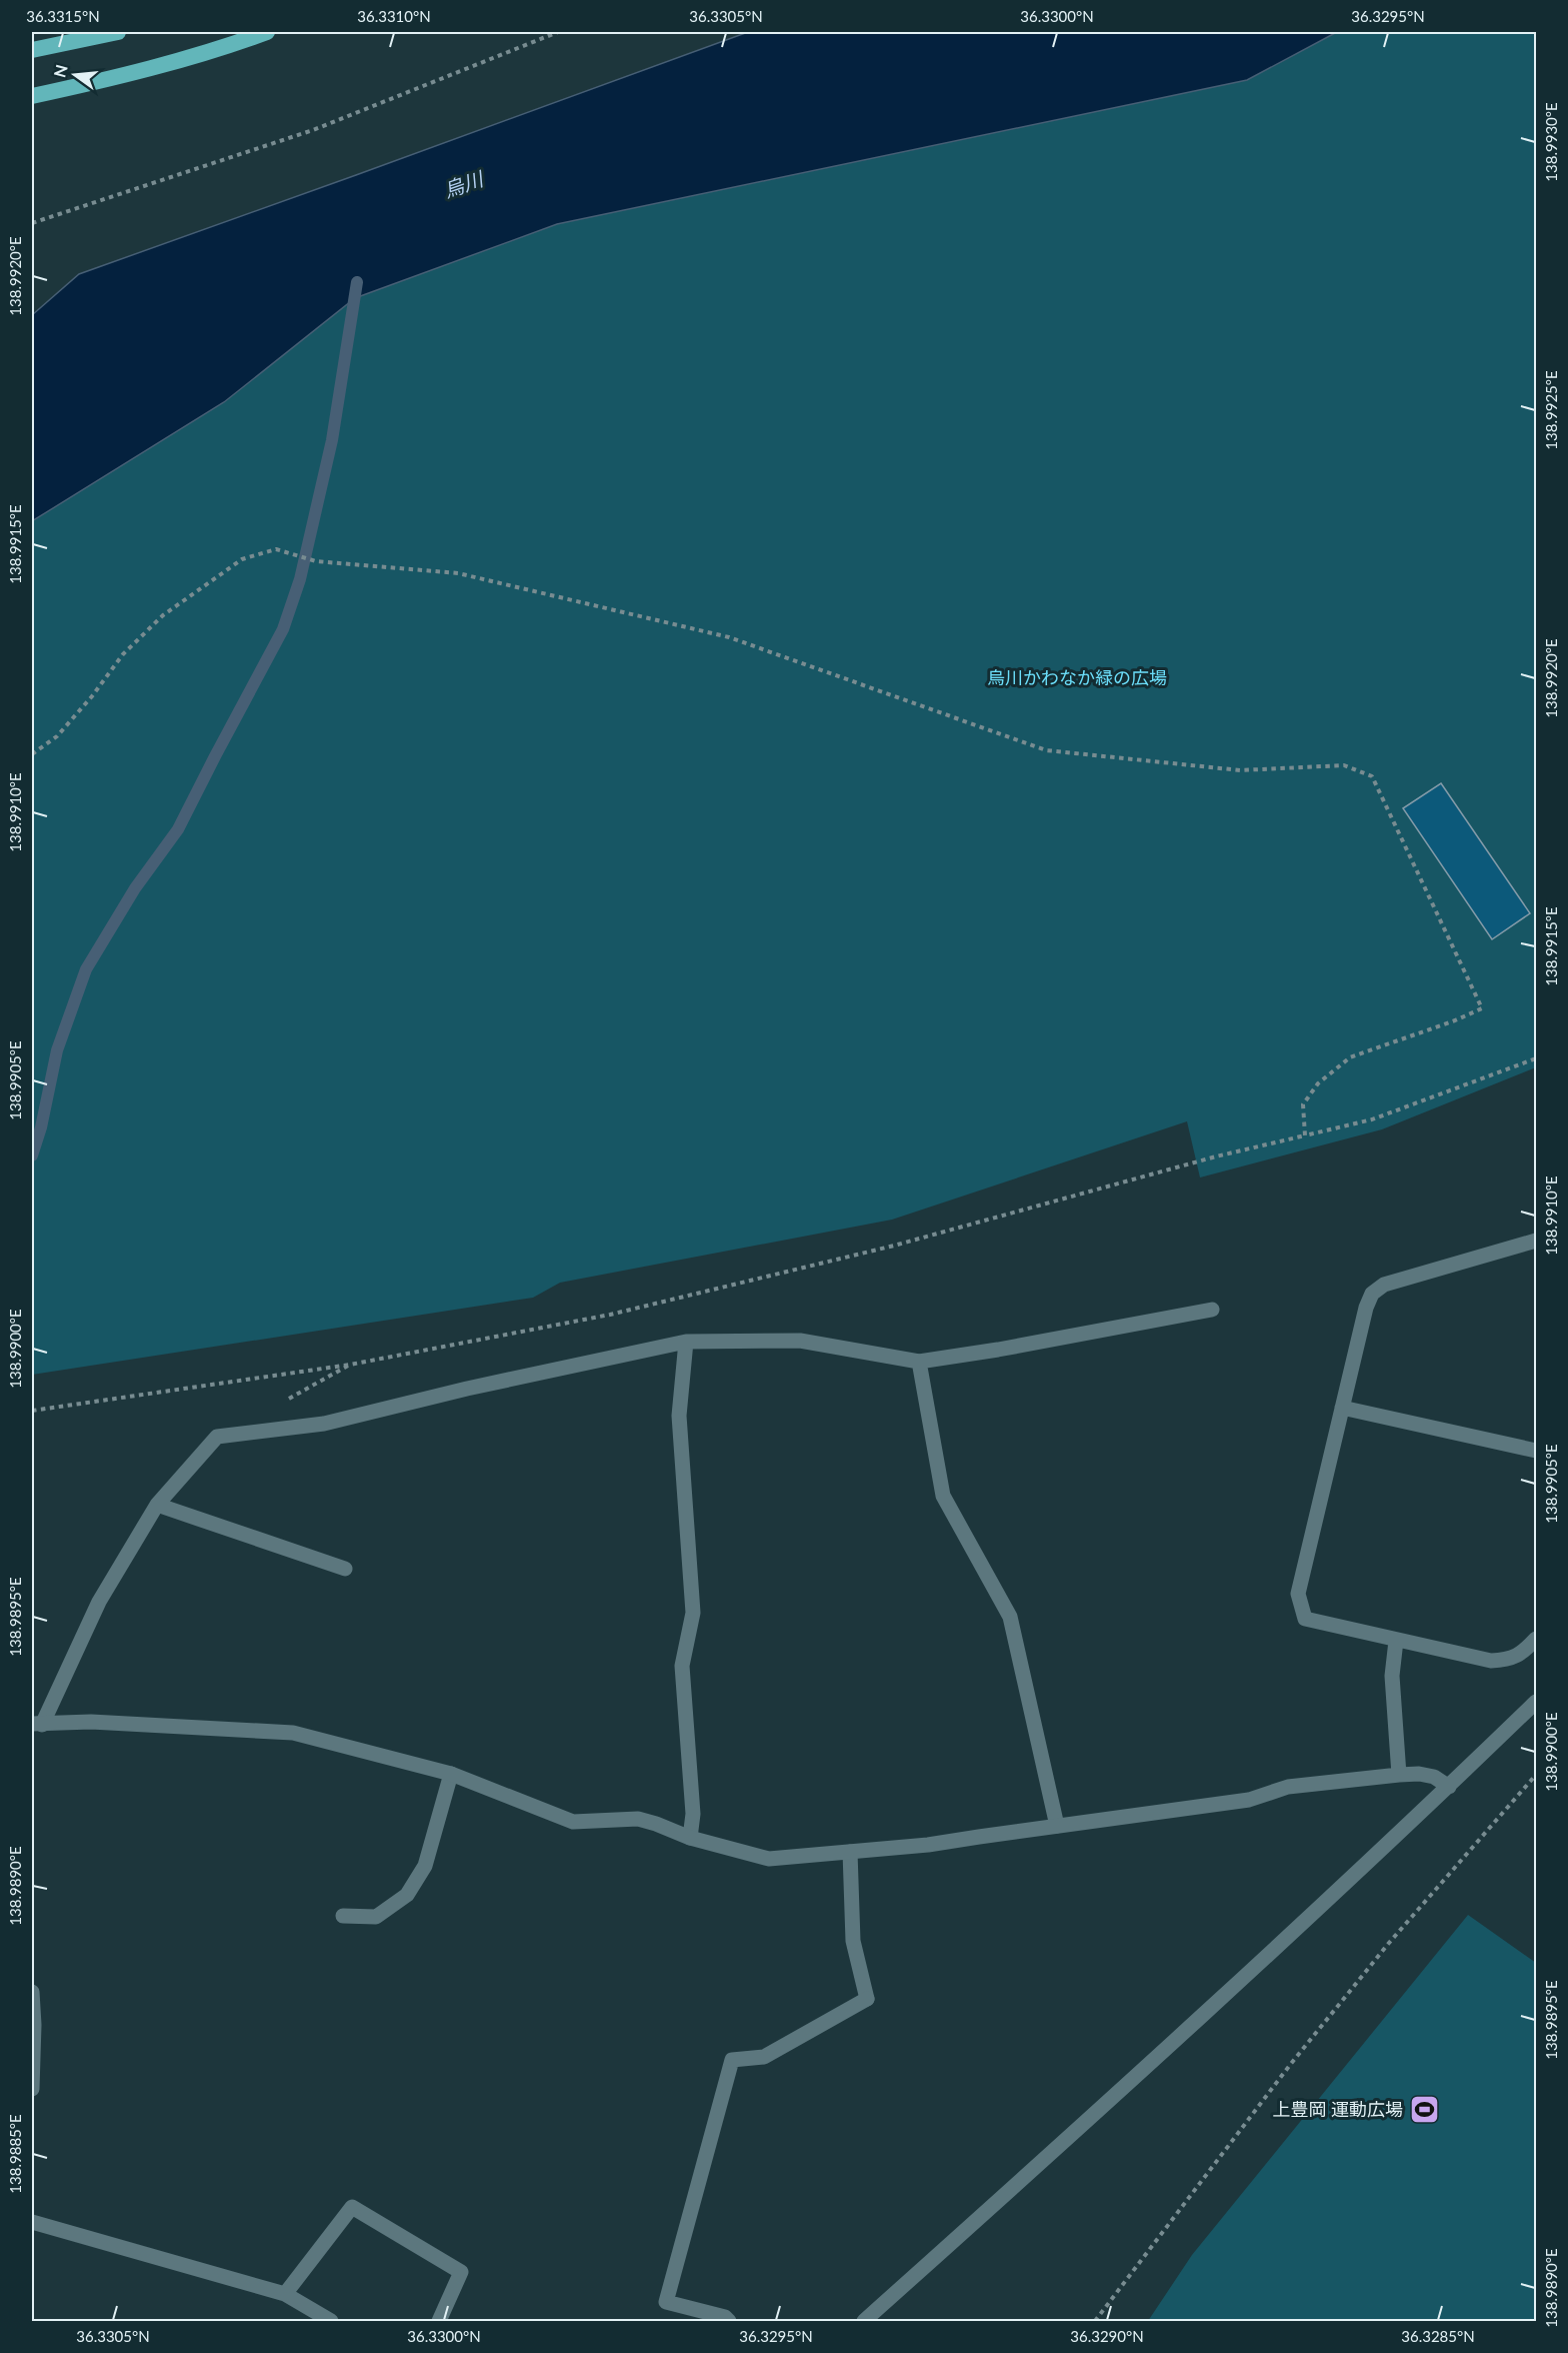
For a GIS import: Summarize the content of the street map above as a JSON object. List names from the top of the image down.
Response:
{
  "water": ["烏川"],
  "parks": ["烏川かわなか緑の広場"],
  "places": {
    "sports": ["上豊岡 運動広場"]
  },
  "north": "left",
  "coordinates": [
    "36.3315°N",
    "36.3310°N",
    "36.3305°N",
    "36.3300°N",
    "36.3295°N",
    "138.9930°E",
    "138.9920°E",
    "138.9925°E",
    "138.9915°E",
    "138.9910°E",
    "138.9905°E",
    "138.9900°E",
    "138.9895°E",
    "138.9890°E",
    "138.9885°E",
    "36.3290°N",
    "36.3285°N"
  ]
}
